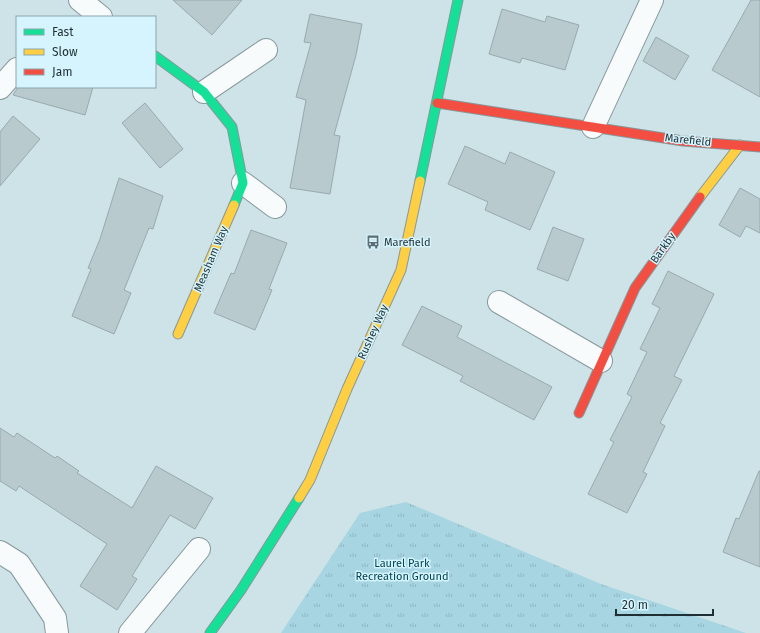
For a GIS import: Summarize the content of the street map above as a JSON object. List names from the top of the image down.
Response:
{
  "streets": {
    "street": [
      "Marefield",
      "Barkby",
      "Measham Way",
      "Rushey Way"
    ]
  },
  "crossings": [
    ["Marefield", "Barkby"],
    ["Marefield", "Rushey Way"]
  ],
  "parks": ["Laurel Park Recreation Ground"],
  "places": {
    "bus stop": ["Marefield"]
  },
  "legend": ["Fast", "Slow", "Jam"],
  "scale_bar": "20 m"
}
